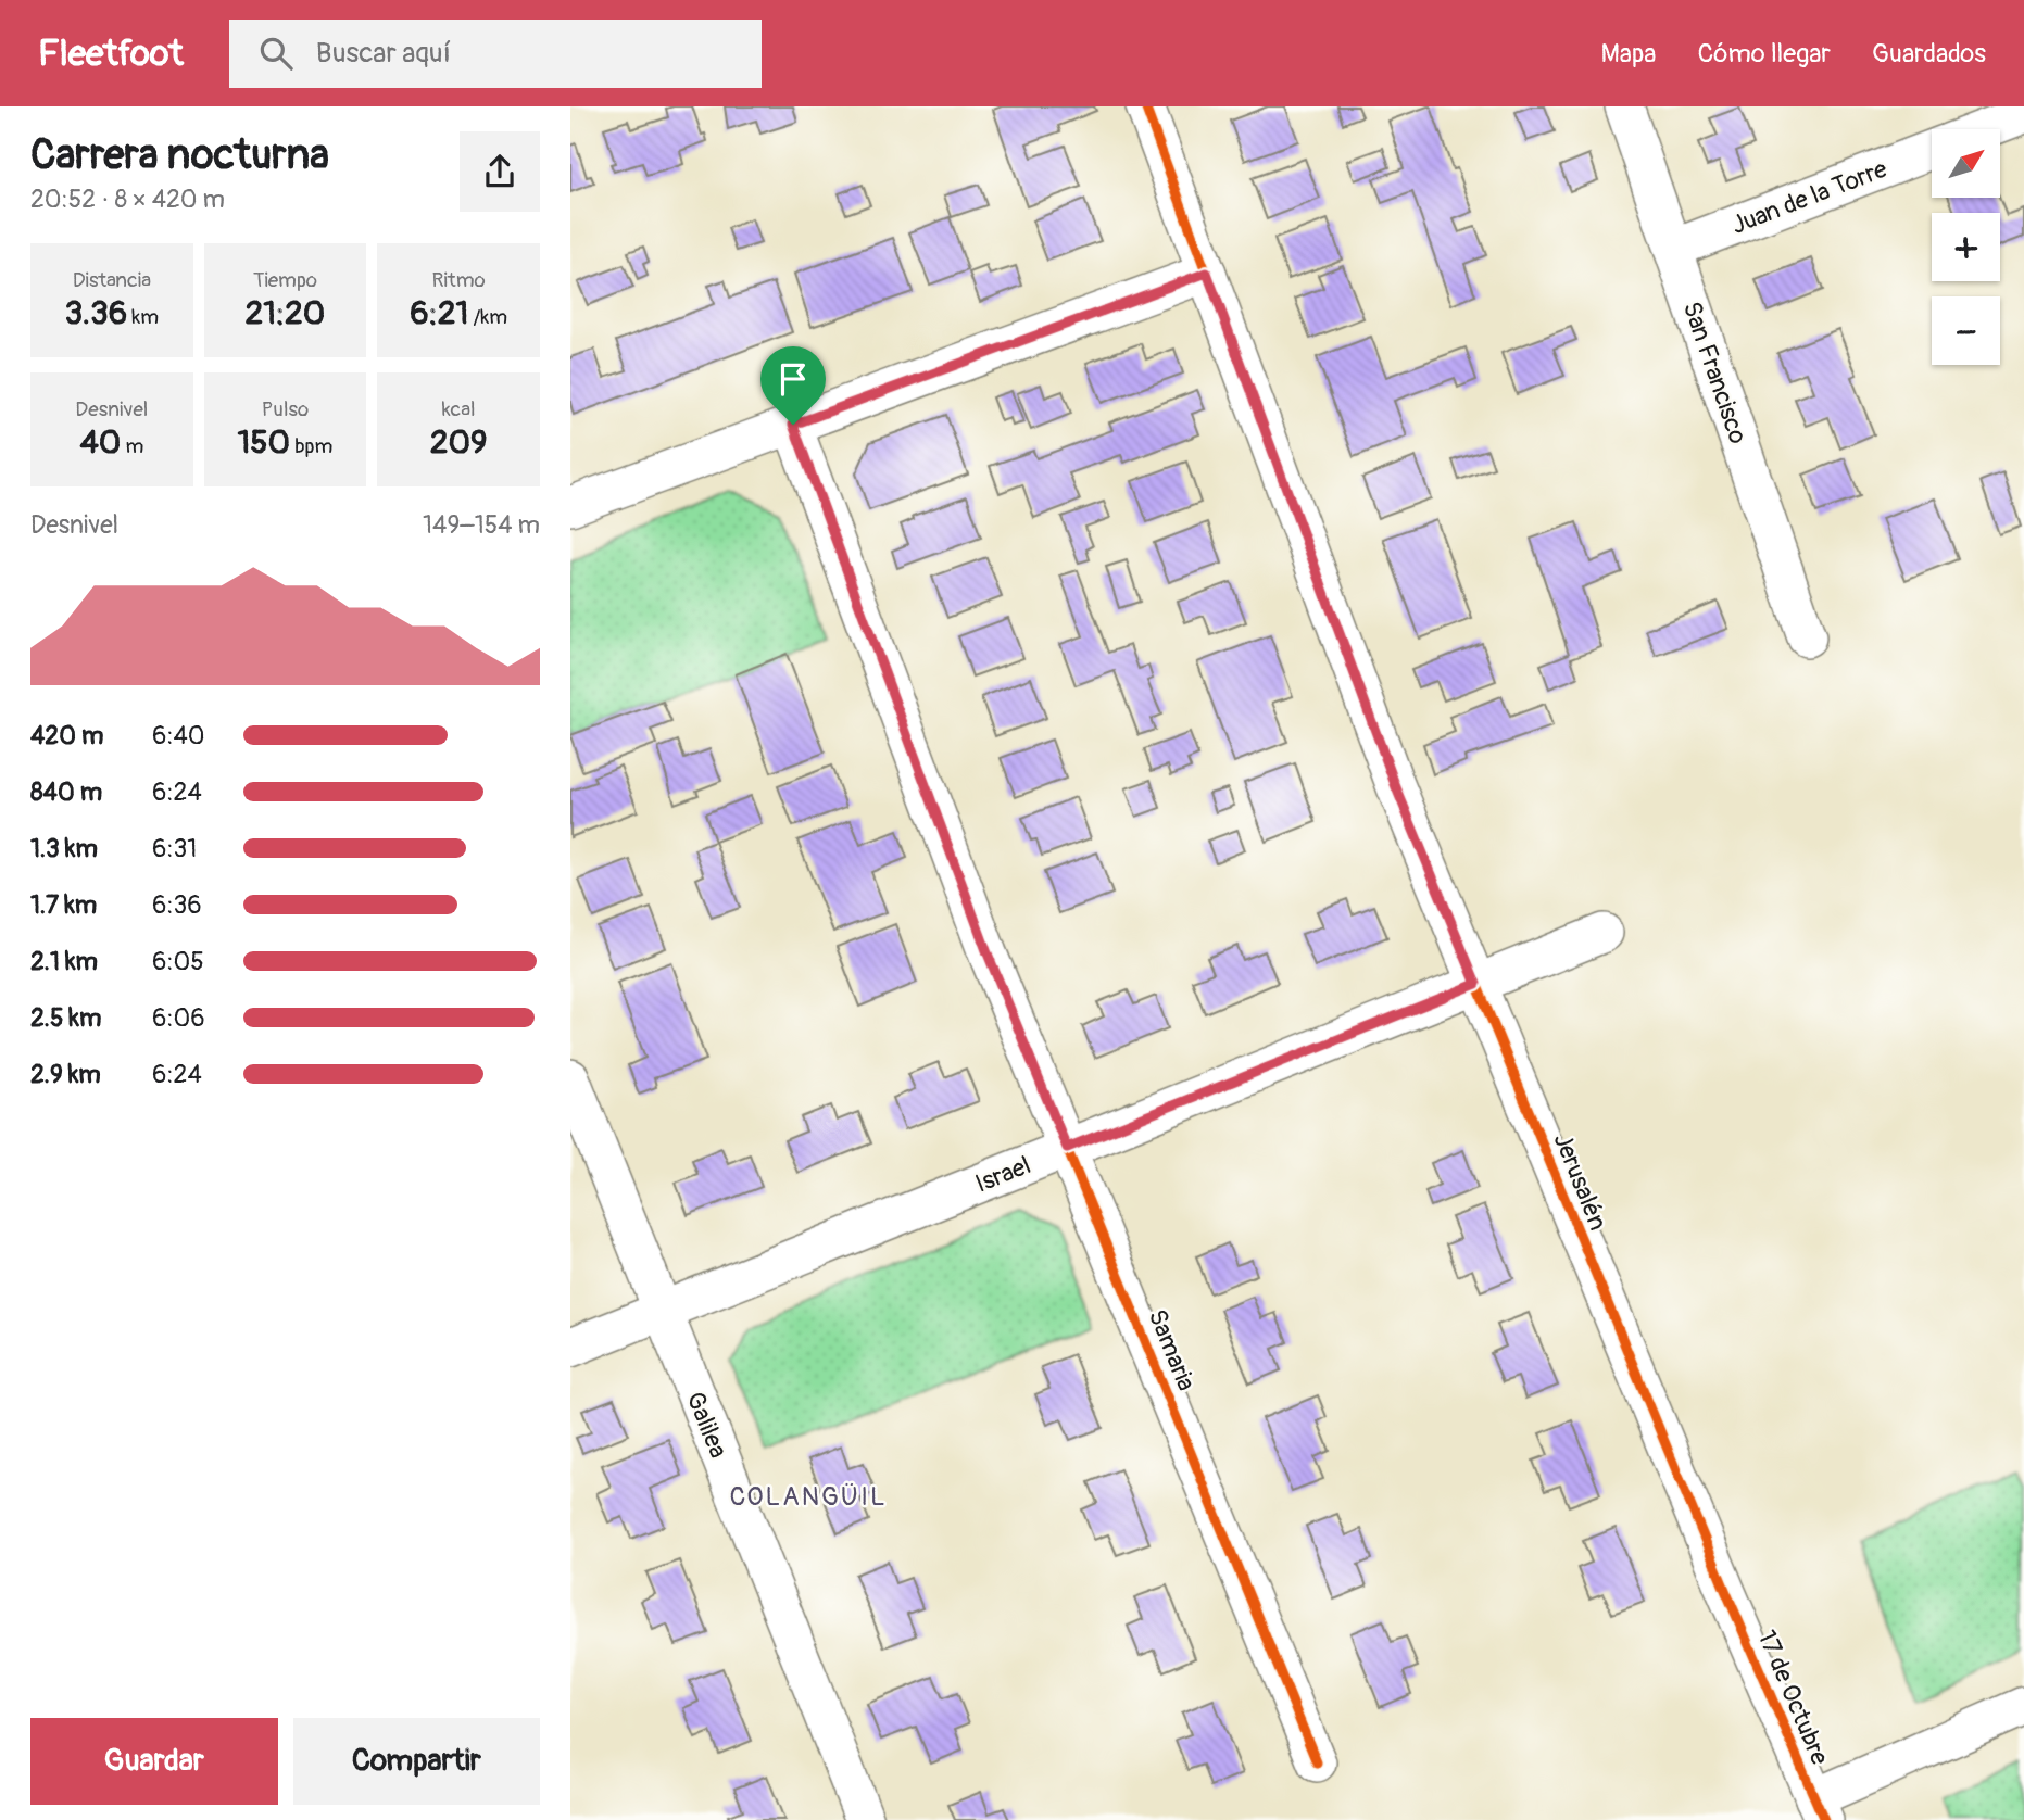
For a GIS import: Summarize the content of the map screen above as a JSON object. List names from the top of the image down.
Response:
{
  "streets": {
    "street": [
      "Juan de la Torre",
      "San Francisco",
      "Israel",
      "Jerusalén",
      "Samaria",
      "Galilea",
      "17 de Octubre"
    ]
  },
  "crossings": [
    ["Juan de la Torre", "San Francisco"],
    ["Israel", "Jerusalén"],
    ["Israel", "Samaria"],
    ["Israel", "Galilea"],
    ["Jerusalén", "17 de Octubre"]
  ],
  "districts": ["COLANGÜIL"],
  "north": "top right",
  "page": {
    "header": "Fleetfoot",
    "search": "Buscar aquí",
    "nav": ["Mapa", "Cómo llegar", "Guardados"],
    "heading": ["Carrera nocturna", "20:52 · 8 × 420 m"],
    "map_buttons": ["+", "−"],
    "stats": [
      ["Distancia", "3.36 km"],
      ["Tiempo", "21:20"],
      ["Ritmo", "6:21 /km"],
      ["Desnivel", "40 m"],
      ["Pulso", "150 bpm"],
      ["kcal", "209"]
    ],
    "chart": ["Desnivel", "149–154 m"],
    "list": [
      {
        "name": "420 m",
        "note": "6:40"
      },
      {
        "name": "840 m",
        "note": "6:24"
      },
      {
        "name": "1.3 km",
        "note": "6:31"
      },
      {
        "name": "1.7 km",
        "note": "6:36"
      },
      {
        "name": "2.1 km",
        "note": "6:05"
      },
      {
        "name": "2.5 km",
        "note": "6:06"
      },
      {
        "name": "2.9 km",
        "note": "6:24"
      }
    ],
    "buttons": ["Guardar", "Compartir"]
  }
}
